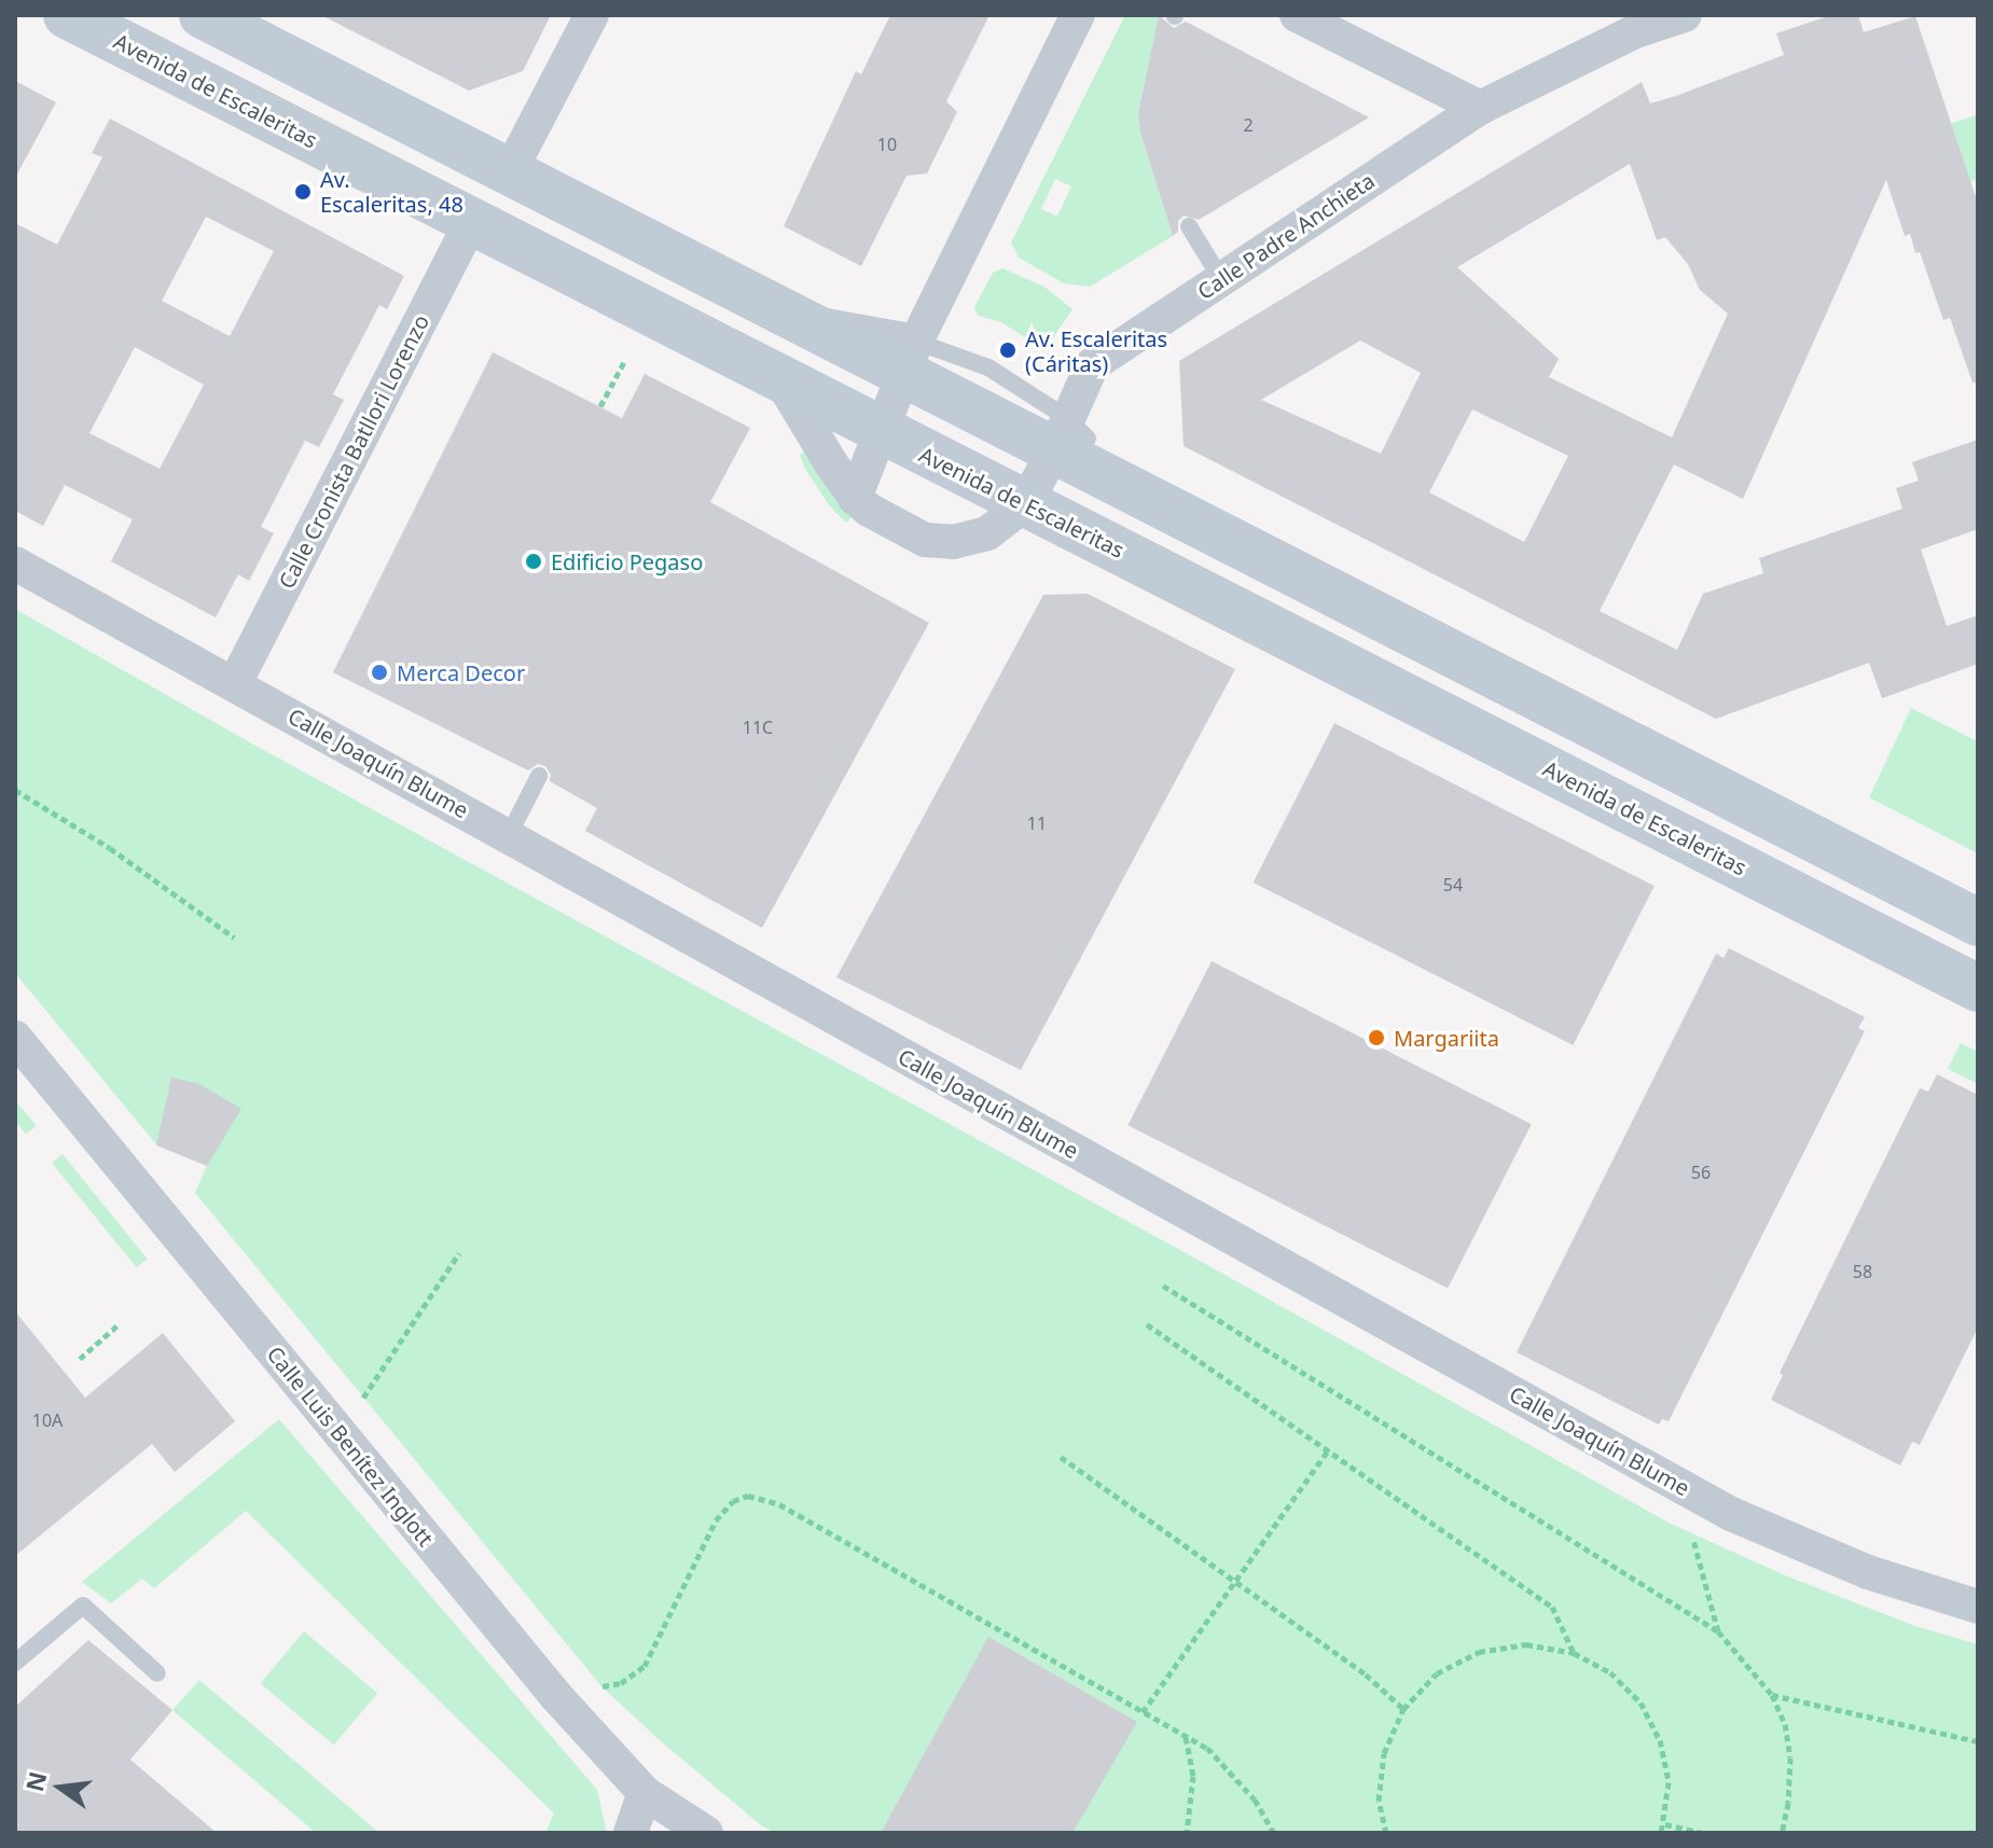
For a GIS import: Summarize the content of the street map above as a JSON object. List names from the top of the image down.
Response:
{
  "streets": {
    "street": [
      "Avenida de Escaleritas",
      "Calle Padre Anchieta",
      "Calle Cronista Batllori Lorenzo",
      "Calle Joaquín Blume",
      "Calle Luis Benítez Inglott"
    ]
  },
  "crossings": [
    ["Avenida de Escaleritas", "Calle Cronista Batllori Lorenzo"],
    ["Calle Cronista Batllori Lorenzo", "Calle Joaquín Blume"]
  ],
  "places": [
    "Av. Escaleritas, 48",
    "Av. Escaleritas (Cáritas)",
    "Edificio Pegaso",
    "Merca Decor",
    "Margariita"
  ],
  "house_numbers": [
    "2",
    "10",
    "11C",
    "11",
    "54",
    "56",
    "58",
    "10A"
  ],
  "north": "left"
}
